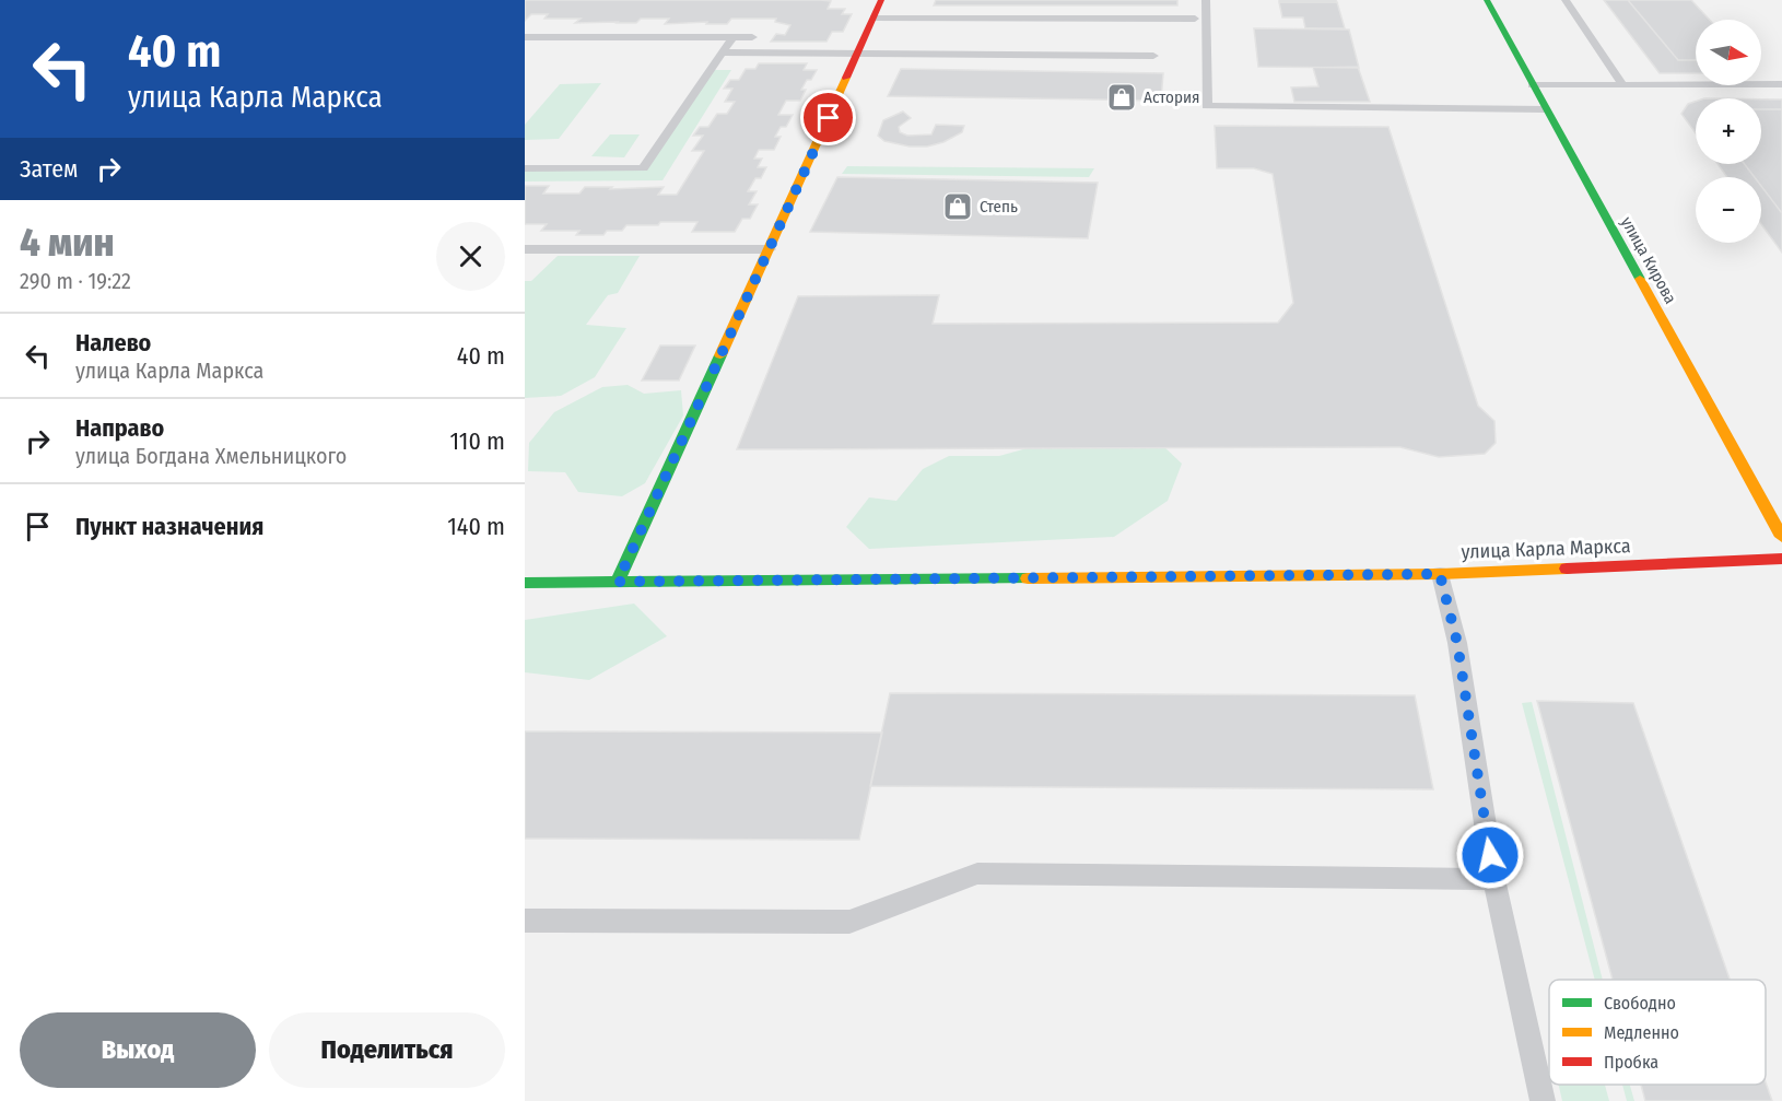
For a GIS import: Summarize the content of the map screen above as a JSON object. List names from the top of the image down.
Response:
{
  "streets": {
    "street": ["улица Кирова", "улица Карла Маркса"]
  },
  "places": {
    "shop": ["Астория", "Степь"]
  },
  "legend": ["Свободно", "Медленно", "Пробка"],
  "north": "right",
  "page": {
    "turn": ["40 m", "улица Карла Маркса"],
    "map_buttons": ["+", "−"],
    "then": "Затем",
    "heading": ["4 мин", "290 m · 19:22"],
    "list": [
      {
        "name": "Налево",
        "note": "улица Карла Маркса",
        "value": "40 m"
      },
      {
        "name": "Направо",
        "note": "улица Богдана Хмельницкого",
        "value": "110 m"
      },
      {
        "name": "Пункт назначения",
        "value": "140 m"
      }
    ],
    "buttons": ["Выход", "Поделиться"]
  }
}
